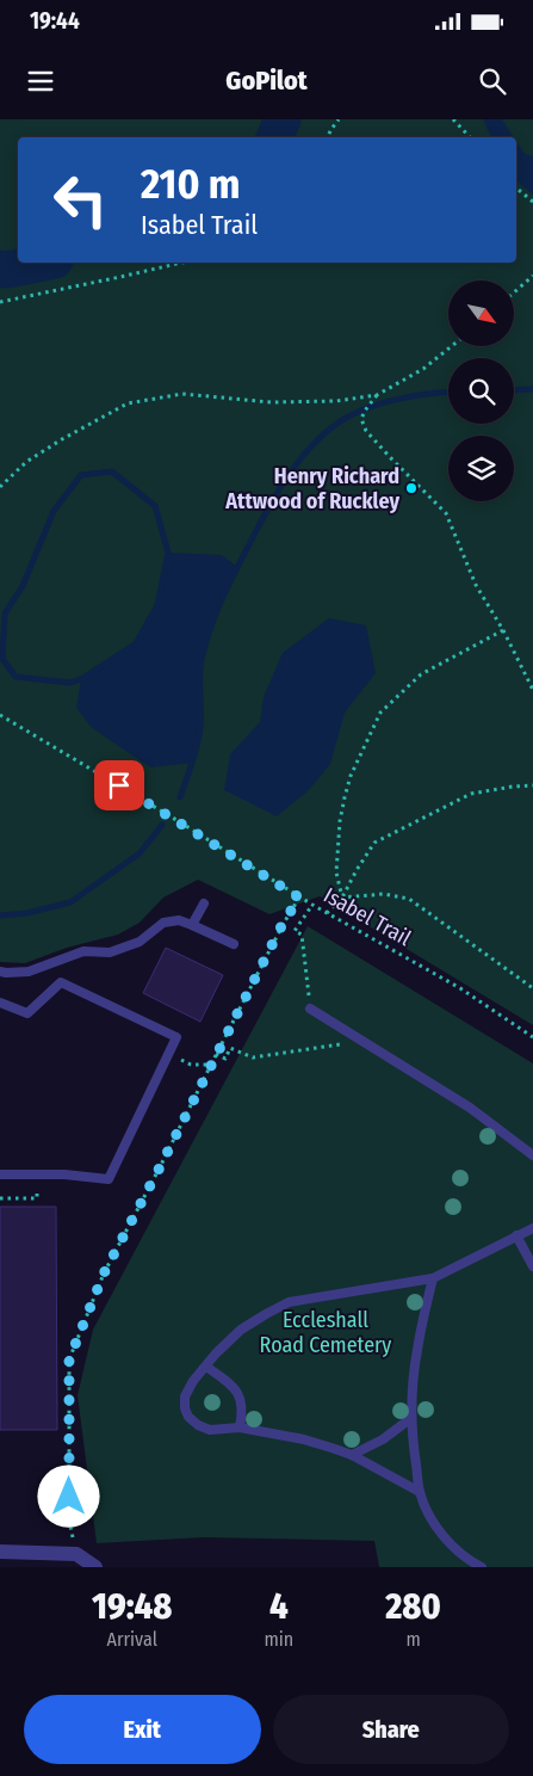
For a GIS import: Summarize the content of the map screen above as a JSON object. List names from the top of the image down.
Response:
{
  "streets": {
    "path": ["Isabel Trail"]
  },
  "parks": ["Eccleshall Road Cemetery"],
  "places": ["Henry Richard Attwood of Ruckley"],
  "north": "bottom right",
  "page": {
    "status": "19:44",
    "header": "GoPilot",
    "turn": ["210 m", "Isabel Trail"],
    "eta": [
      "19:48",
      "Arrival",
      "4",
      "min",
      "280",
      "m"
    ],
    "buttons": ["Exit", "Share"]
  }
}
